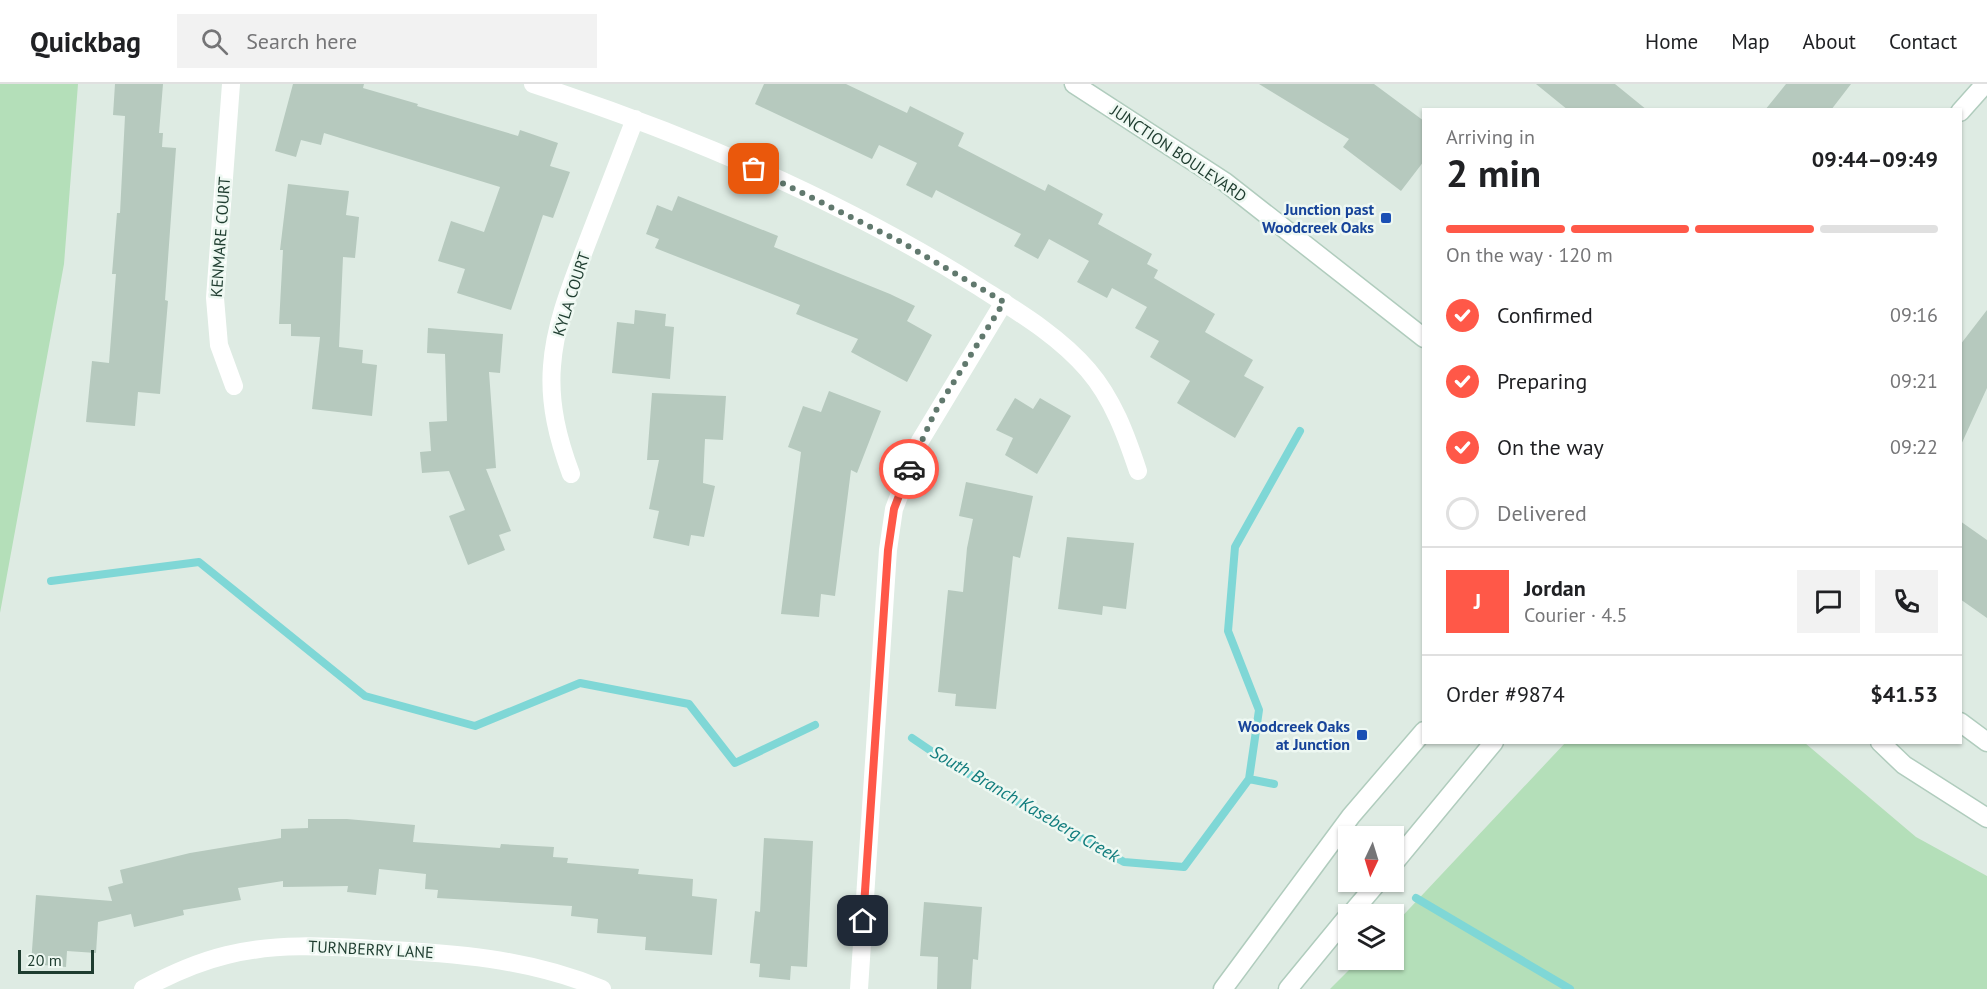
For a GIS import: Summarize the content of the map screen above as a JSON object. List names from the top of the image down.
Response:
{
  "streets": {
    "street": [
      "JUNCTION BOULEVARD",
      "KENMARE COURT",
      "KYLA COURT",
      "TURNBERRY LANE"
    ]
  },
  "water": ["South Branch Kaseberg Creek"],
  "places": {
    "transit": ["Junction past Woodcreek Oaks", "Woodcreek Oaks at Junction"]
  },
  "scale_bar": "20 m",
  "north": "bottom",
  "page": {
    "header": "Quickbag",
    "search": "Search here",
    "nav": [
      "Home",
      "Map",
      "About",
      "Contact"
    ],
    "heading": ["2 min", "Arriving in", "09:44–09:49"],
    "panel": [
      "Jordan",
      "Courier · 4.5",
      "Order #9874",
      "$41.53"
    ],
    "bar": "On the way · 120 m",
    "list": [
      ["Confirmed", "09:16"],
      ["Preparing", "09:21"],
      ["On the way", "09:22"],
      "Delivered"
    ],
    "round": "J",
    "scale": "20 m"
  }
}
